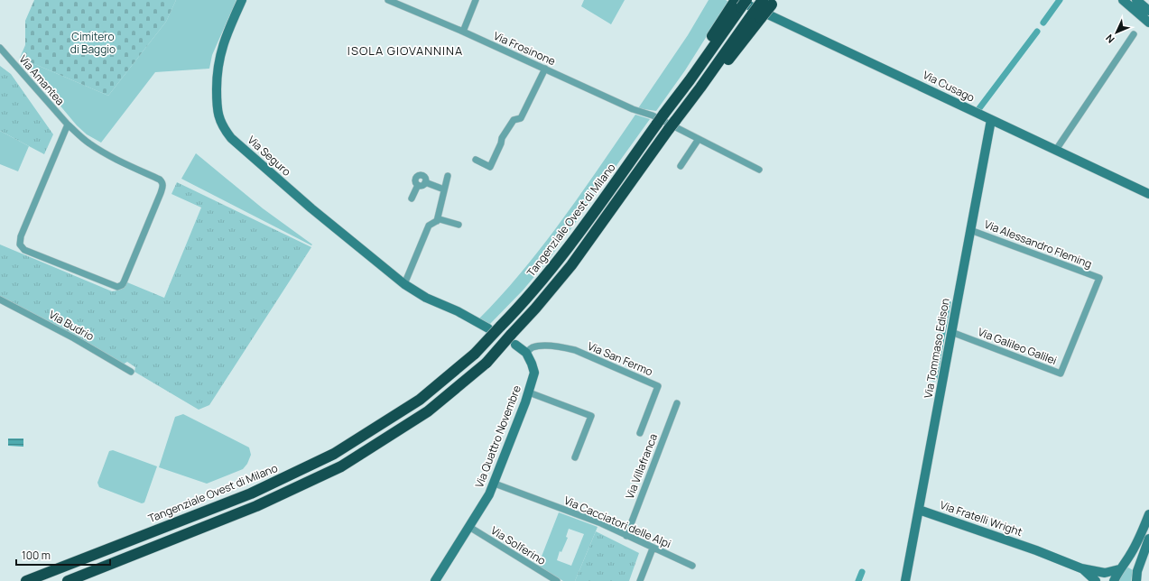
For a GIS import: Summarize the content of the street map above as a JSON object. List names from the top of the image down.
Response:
{
  "streets": {
    "highway": ["Tangenziale Ovest di Milano"],
    "street": [
      "Via Frosinone",
      "Via Amantea",
      "Via Cusago",
      "Via Seguro",
      "Via Alessandro Fleming",
      "Via Budrio",
      "Via Galileo Galilei",
      "Via Tommaso Edison",
      "Via San Fermo",
      "Via Quattro Novembre",
      "Via Villafranca",
      "Via Fratelli Wright",
      "Via Cacciatori delle Alpi",
      "Via Solferino"
    ]
  },
  "crossings": [
    ["Via Frosinone", "Tangenziale Ovest di Milano"],
    ["Via Cusago", "Tangenziale Ovest di Milano"],
    ["Via Cusago", "Via Tommaso Edison"],
    ["Via Alessandro Fleming", "Via Galileo Galilei"],
    ["Via Alessandro Fleming", "Via Tommaso Edison"],
    ["Via Galileo Galilei", "Via Tommaso Edison"],
    ["Via Tommaso Edison", "Via Fratelli Wright"],
    ["Via San Fermo", "Via Quattro Novembre"],
    ["Via Quattro Novembre", "Via Cacciatori delle Alpi"],
    ["Via Quattro Novembre", "Via Solferino"],
    ["Via Villafranca", "Via Cacciatori delle Alpi"]
  ],
  "districts": ["ISOLA GIOVANNINA"],
  "parks": ["Cimitero di Baggio"],
  "scale_bar": "100 m",
  "north": "bottom left"
}
